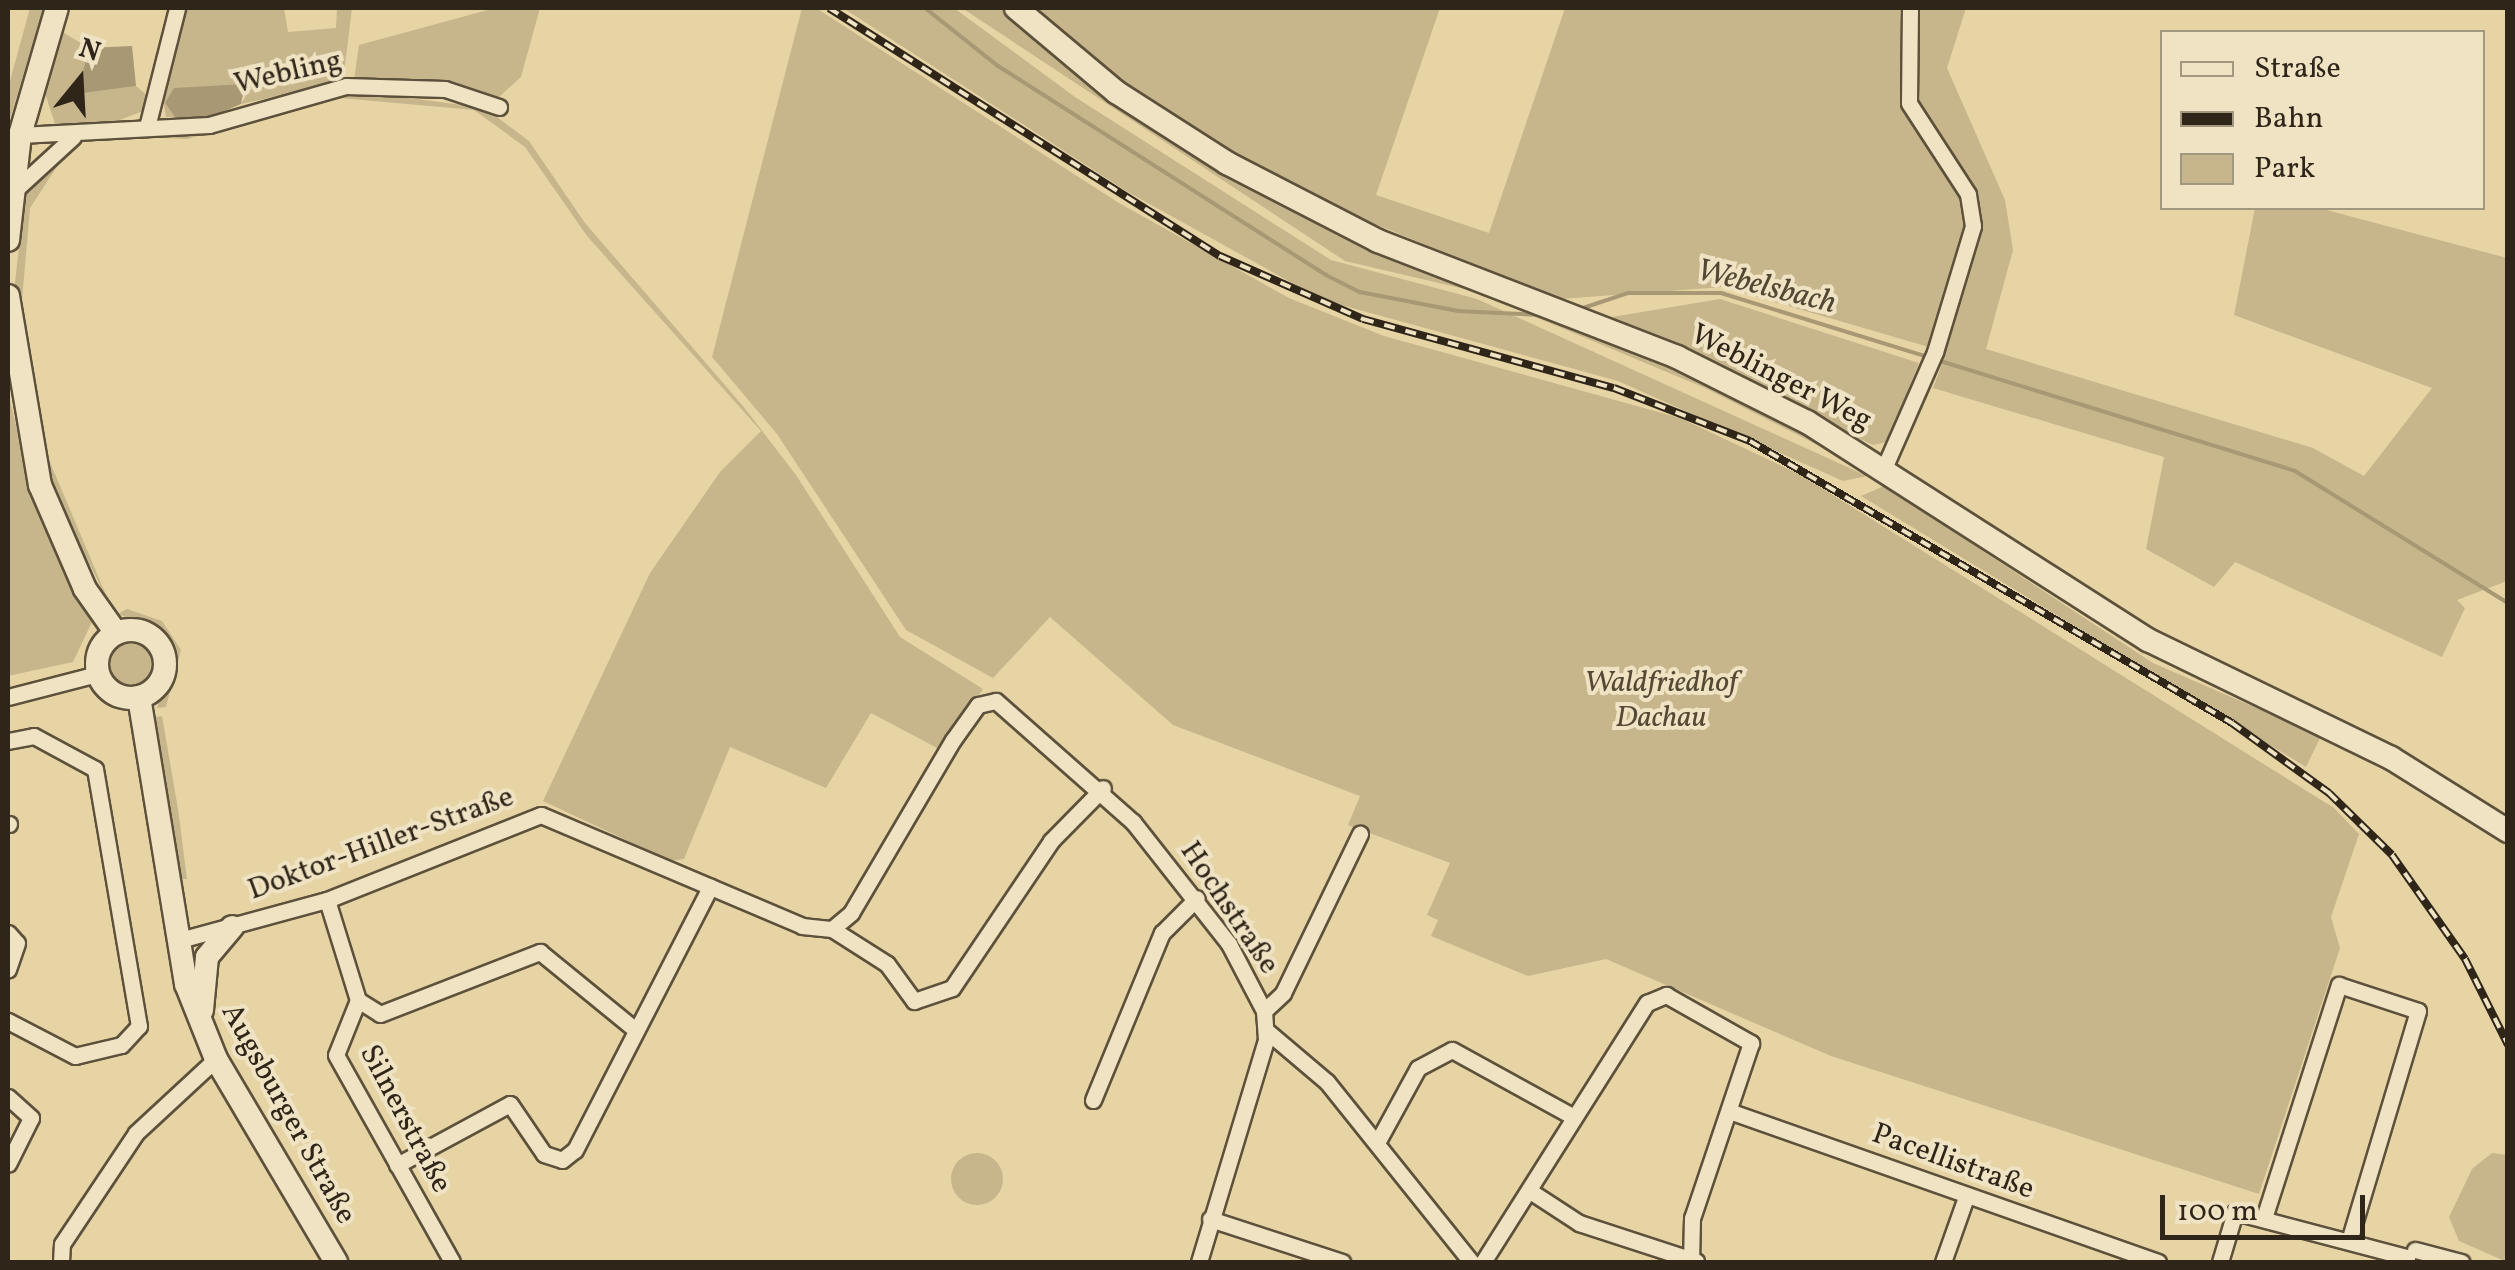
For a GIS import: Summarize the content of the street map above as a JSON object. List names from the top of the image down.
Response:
{
  "streets": {
    "street": [
      "Webling",
      "Weblinger Weg",
      "Doktor-Hiller-Straße",
      "Hochstraße",
      "Augsburger Straße",
      "Silnerstraße",
      "Pacellistraße"
    ]
  },
  "crossings": [
    ["Doktor-Hiller-Straße", "Hochstraße"],
    ["Doktor-Hiller-Straße", "Augsburger Straße"]
  ],
  "water": ["Webelsbach"],
  "parks": ["Waldfriedhof Dachau"],
  "legend": ["Straße", "Bahn", "Park"],
  "scale_bar": "100 m",
  "north": "top"
}
